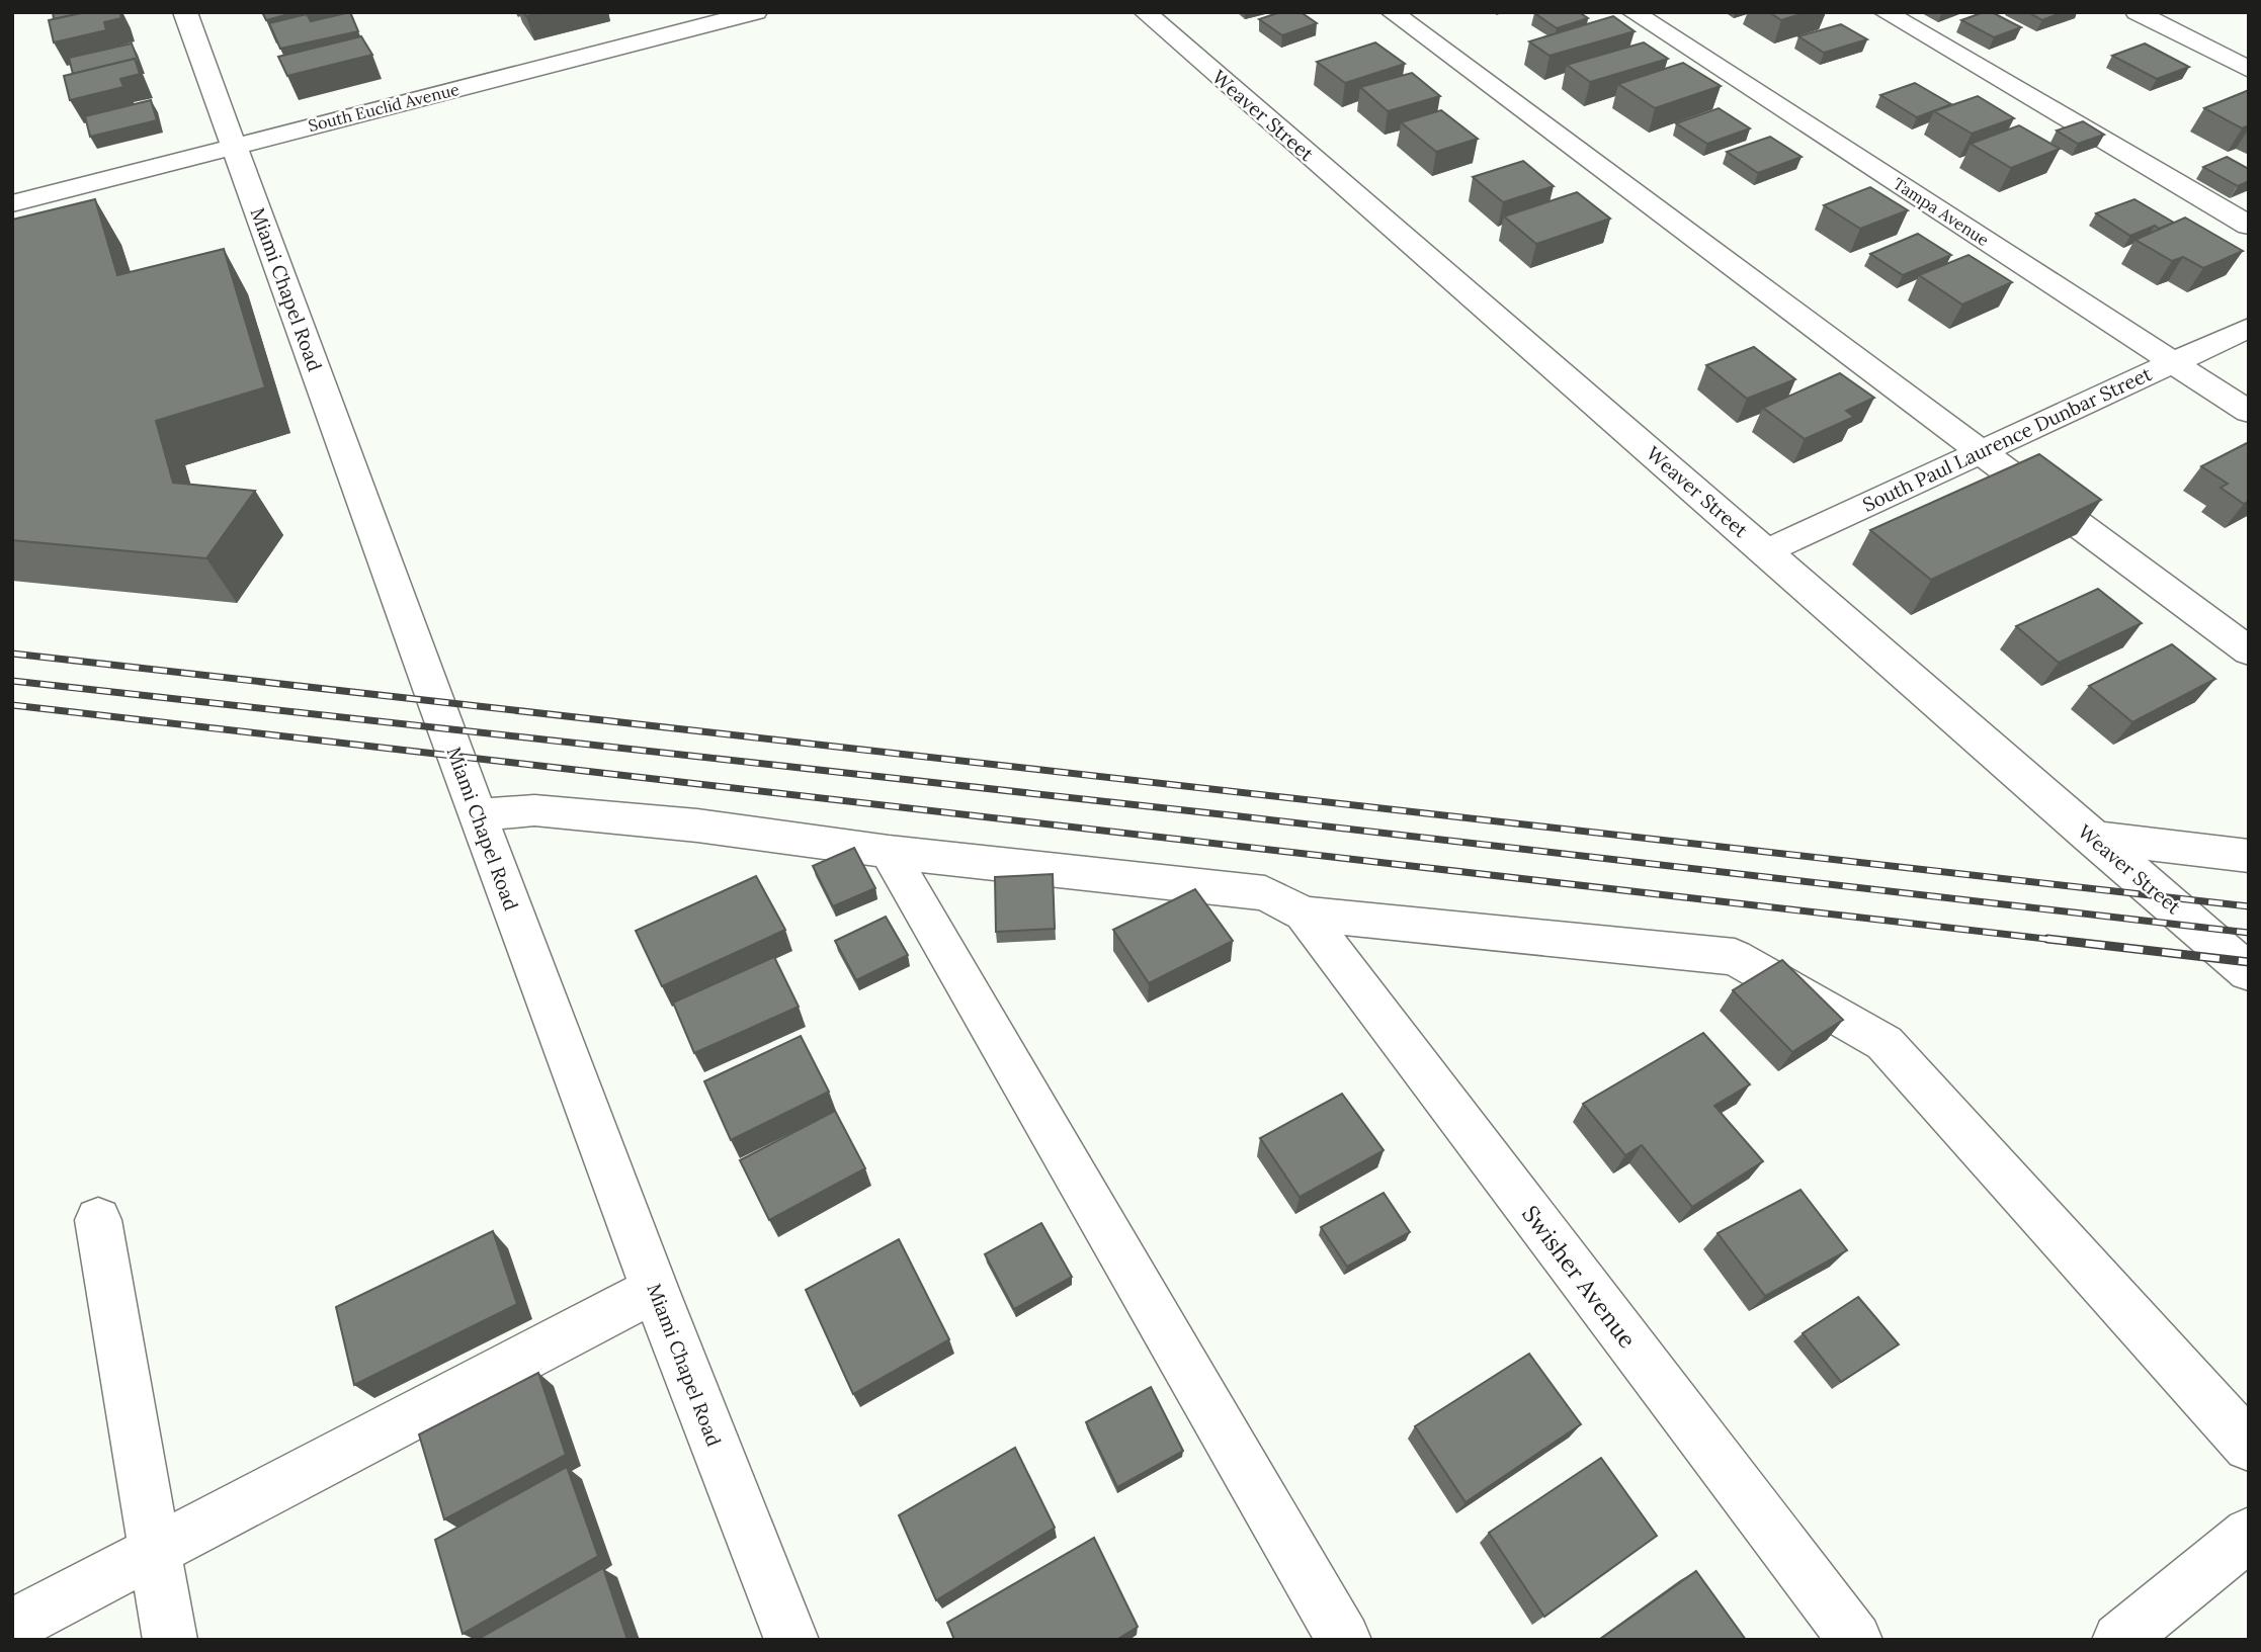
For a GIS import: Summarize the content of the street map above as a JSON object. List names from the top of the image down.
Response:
{
  "streets": {
    "street": [
      "South Euclid Avenue",
      "Weaver Street",
      "Tampa Avenue",
      "Miami Chapel Road",
      "South Paul Laurence Dunbar Street",
      "Swisher Avenue"
    ]
  },
  "crossings": [
    ["South Euclid Avenue", "Miami Chapel Road"],
    ["Weaver Street", "South Paul Laurence Dunbar Street"],
    ["Tampa Avenue", "South Paul Laurence Dunbar Street"]
  ]
}
